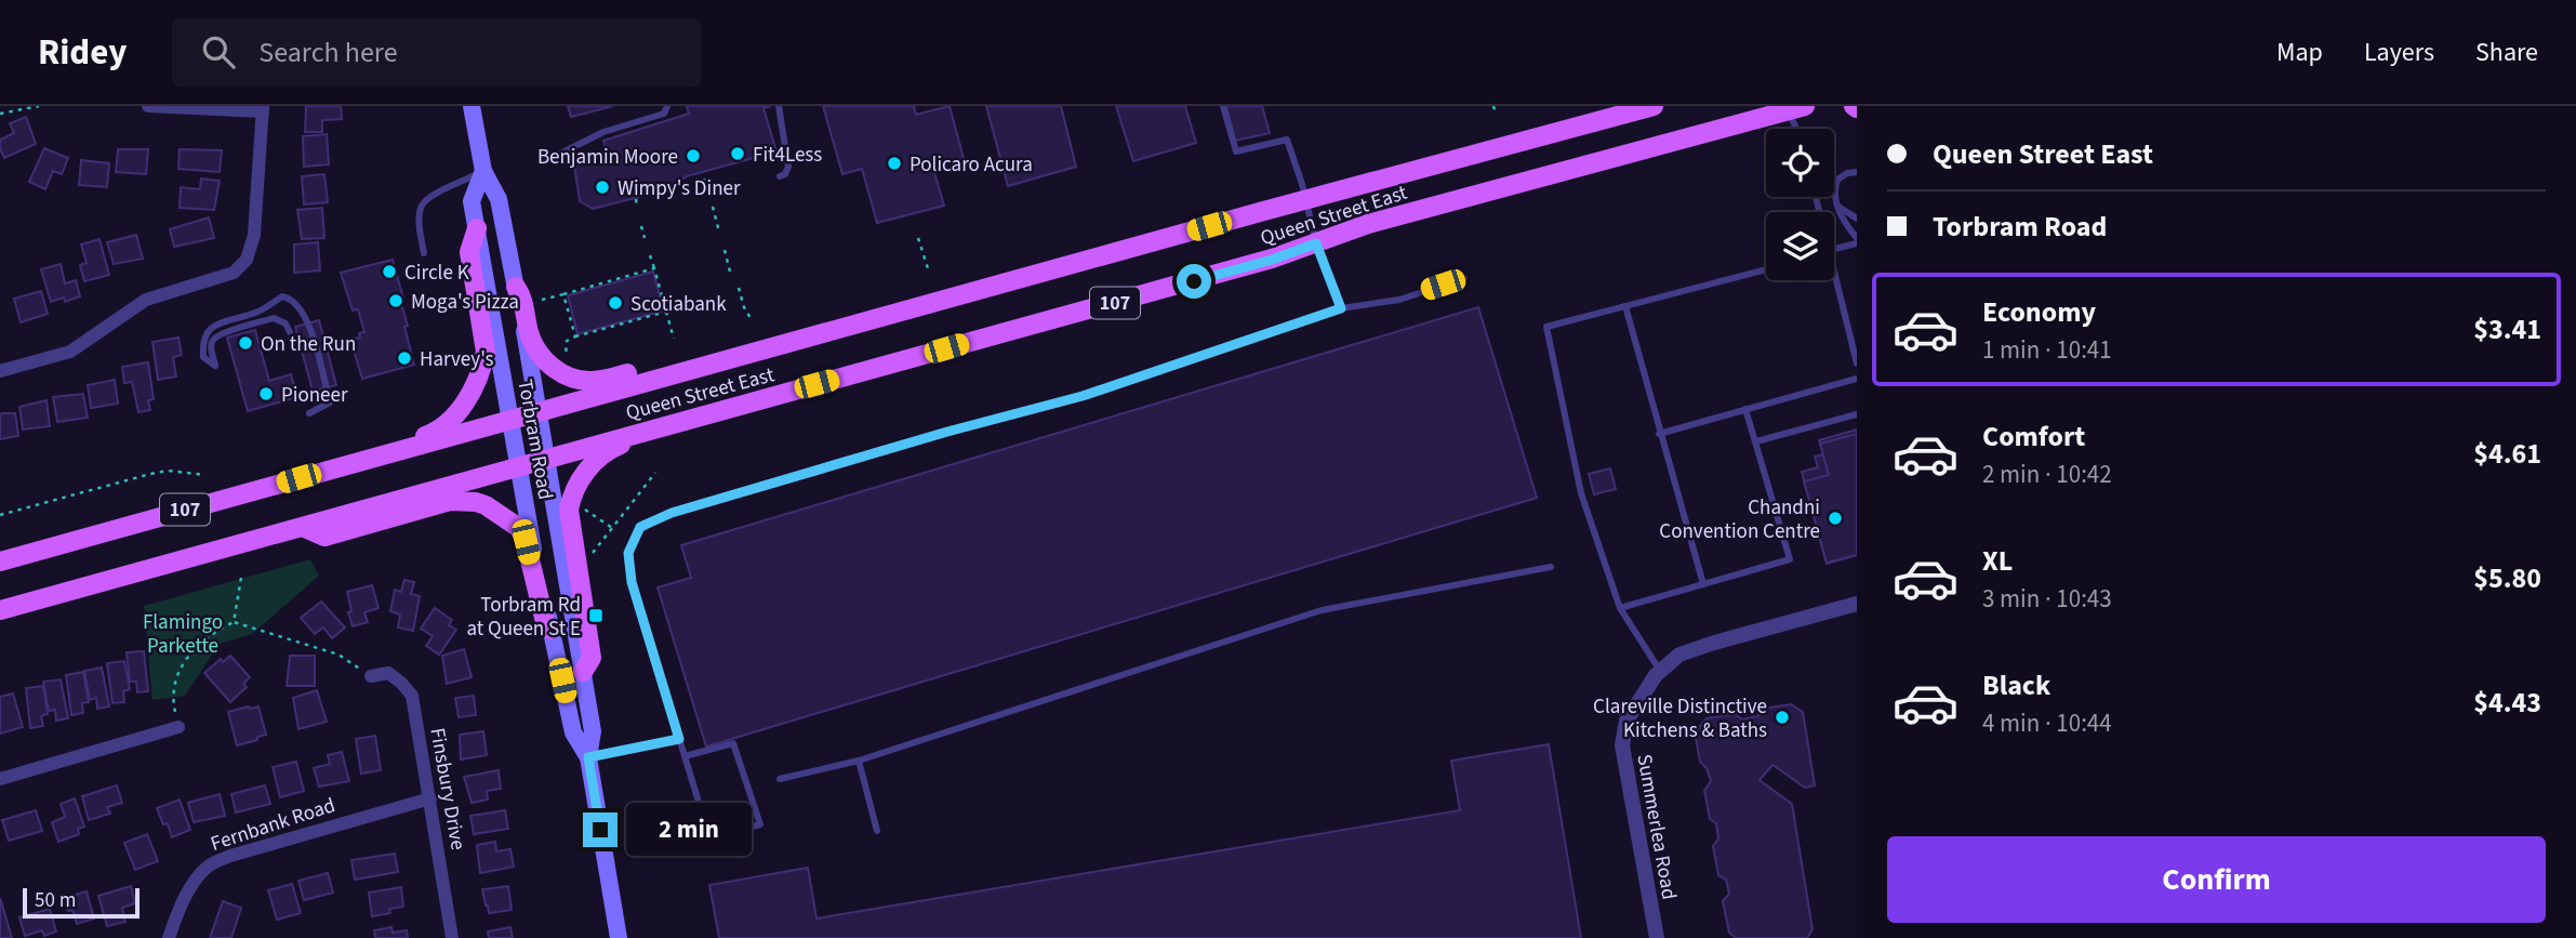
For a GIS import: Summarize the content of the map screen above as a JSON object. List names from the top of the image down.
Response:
{
  "streets": {
    "main road": ["Queen Street East", "107", "Torbram Road"],
    "street": ["Finsbury Drive", "Fernbank Road", "Summerlea Road"]
  },
  "crossings": [
    ["Queen Street East", "Torbram Road"],
    ["Finsbury Drive", "Fernbank Road"]
  ],
  "parks": ["Flamingo Parkette"],
  "places": {
    "other": [
      "Fit4Less",
      "Benjamin Moore",
      "Policaro Acura",
      "Wimpy's Diner",
      "Circle K",
      "Moga's Pizza",
      "Scotiabank",
      "On the Run",
      "Harvey's",
      "Pioneer",
      "Chandni Convention Centre",
      "Clareville Distinctive Kitchens & Baths"
    ],
    "transit": ["Torbram Rd at Queen St E"]
  },
  "scale_bar": "50 m",
  "page": {
    "header": "Ridey",
    "search": "Search here",
    "nav": ["Map", "Layers", "Share"],
    "banner": ["Queen Street East", "Torbram Road"],
    "list": [
      {
        "name": "Economy",
        "note": "1 min · 10:41",
        "value": "$3.41"
      },
      {
        "name": "Comfort",
        "note": "2 min · 10:42",
        "value": "$4.61"
      },
      {
        "name": "XL",
        "note": "3 min · 10:43",
        "value": "$5.80"
      },
      {
        "name": "Black",
        "note": "4 min · 10:44",
        "value": "$4.43"
      }
    ],
    "bubble": "2 min",
    "buttons": "Confirm",
    "scale": "50 m"
  }
}
